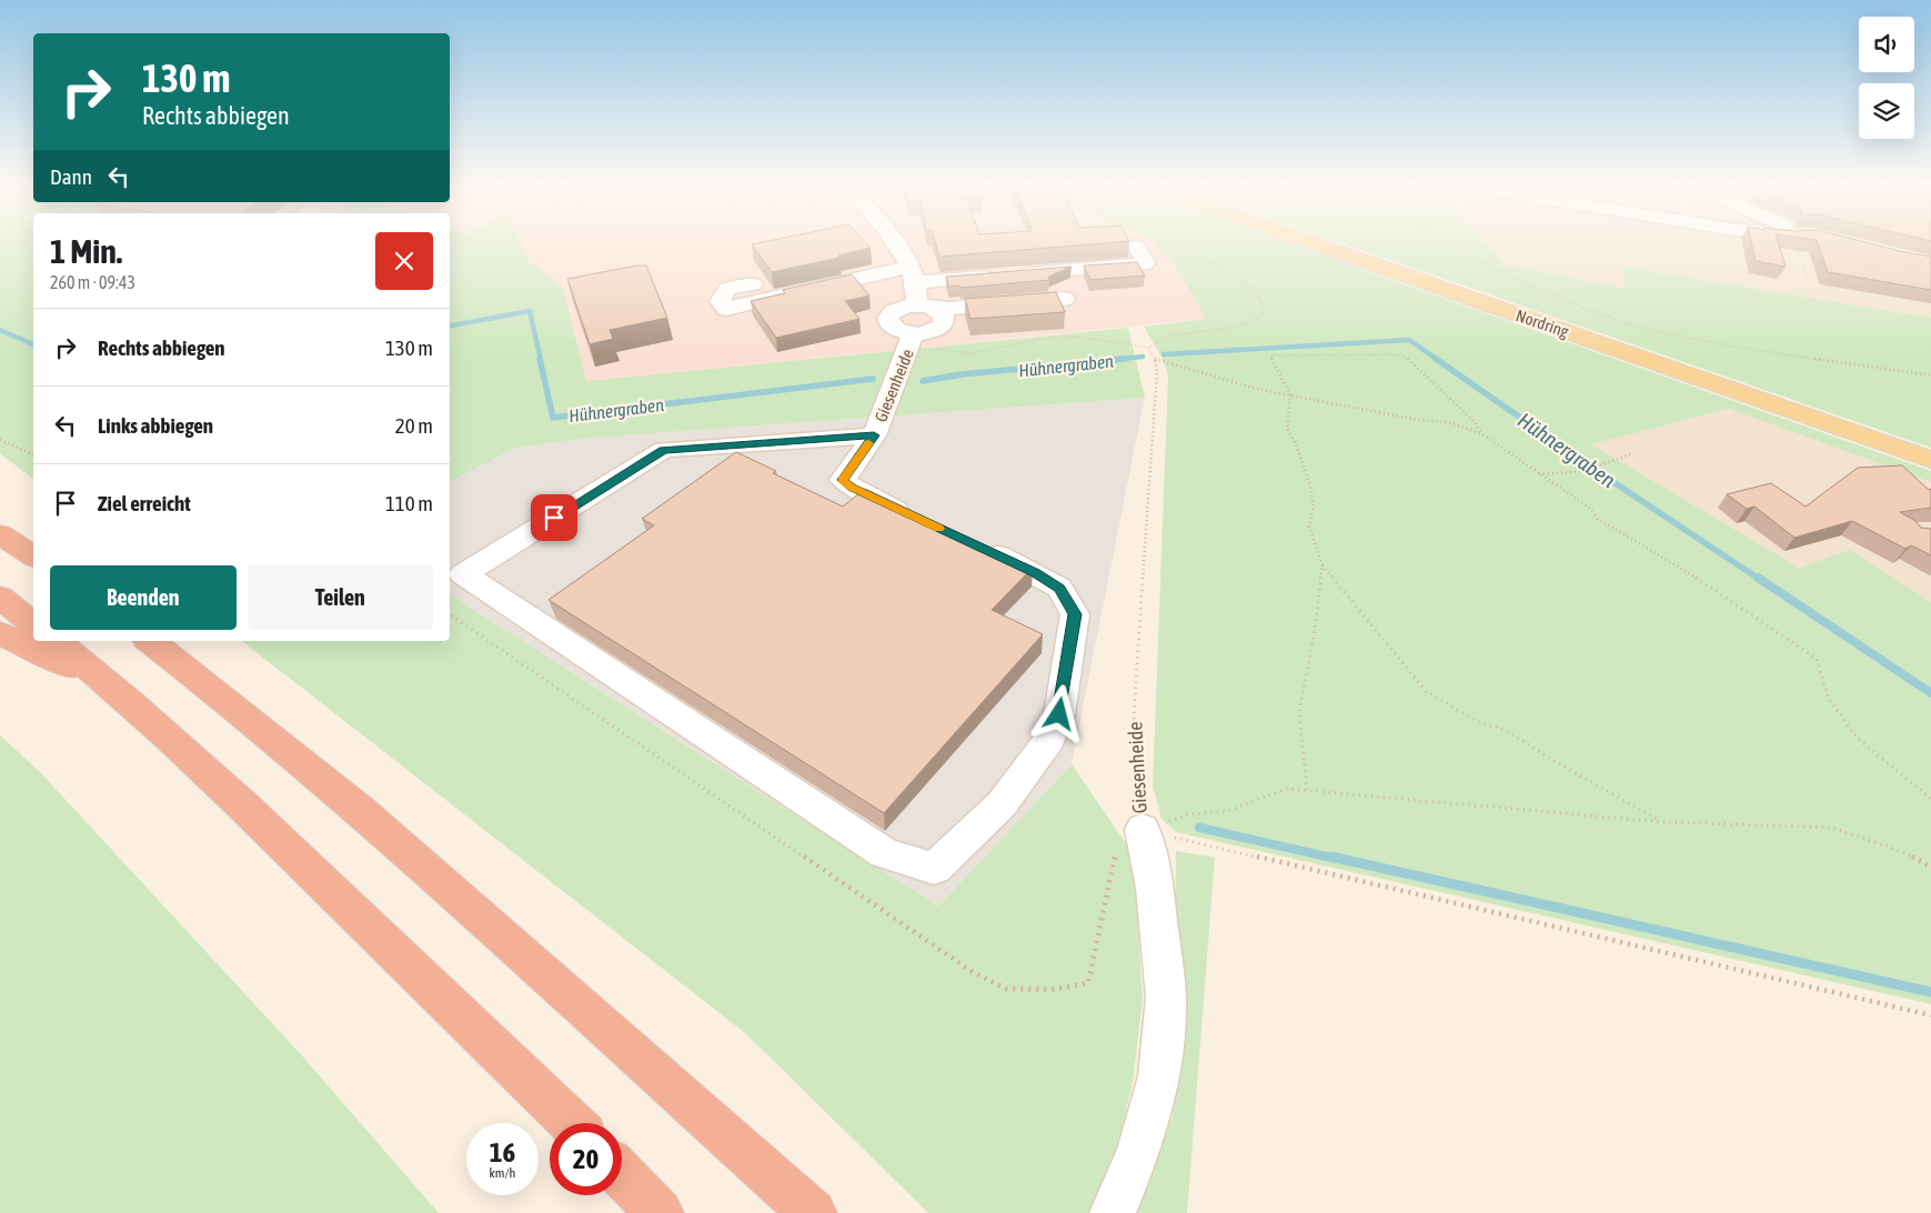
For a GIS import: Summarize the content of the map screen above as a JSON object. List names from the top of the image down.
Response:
{
  "streets": {
    "main road": ["Nordring"],
    "street": ["Giesenheide"]
  },
  "water": ["Hühnergraben"],
  "page": {
    "turn": ["130 m", "Rechts abbiegen"],
    "then": "Dann",
    "heading": ["1 Min.", "260 m · 09:43"],
    "list": [
      {
        "name": "Rechts abbiegen",
        "value": "130 m"
      },
      {
        "name": "Links abbiegen",
        "value": "20 m"
      },
      {
        "name": "Ziel erreicht",
        "value": "110 m"
      }
    ],
    "buttons": ["Beenden", "Teilen"],
    "speed": "16 km/h",
    "limit": "20"
  }
}
